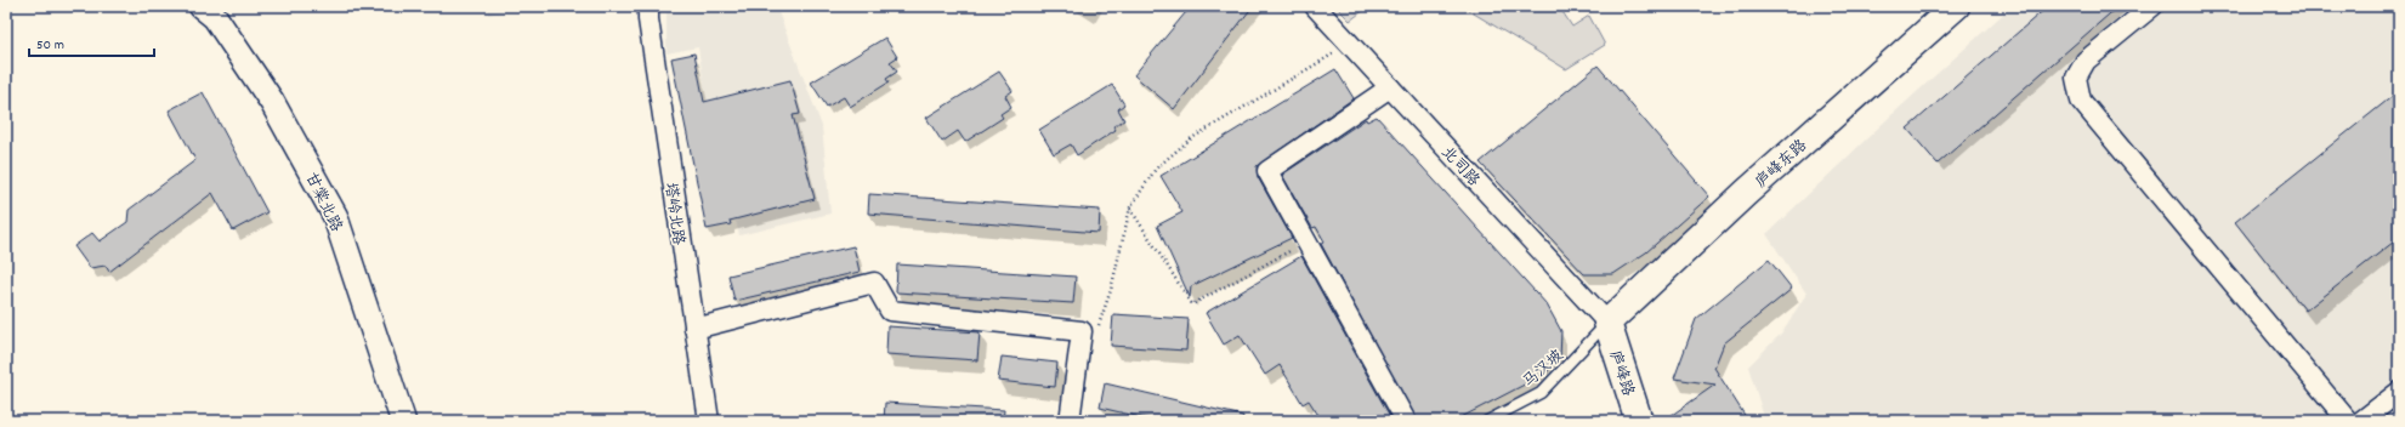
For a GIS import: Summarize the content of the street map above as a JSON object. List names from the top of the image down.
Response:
{
  "streets": {
    "main road": ["庐峰东路", "庐峰路"],
    "street": ["北司路", "甘棠北路", "塔岭北路"],
    "lane": ["马汉坡"]
  },
  "crossings": [
    ["庐峰东路", "北司路"],
    ["庐峰东路", "马汉坡"],
    ["庐峰东路", "庐峰路"],
    ["北司路", "马汉坡"],
    ["北司路", "庐峰路"],
    ["马汉坡", "庐峰路"]
  ],
  "scale_bar": "50 m"
}
